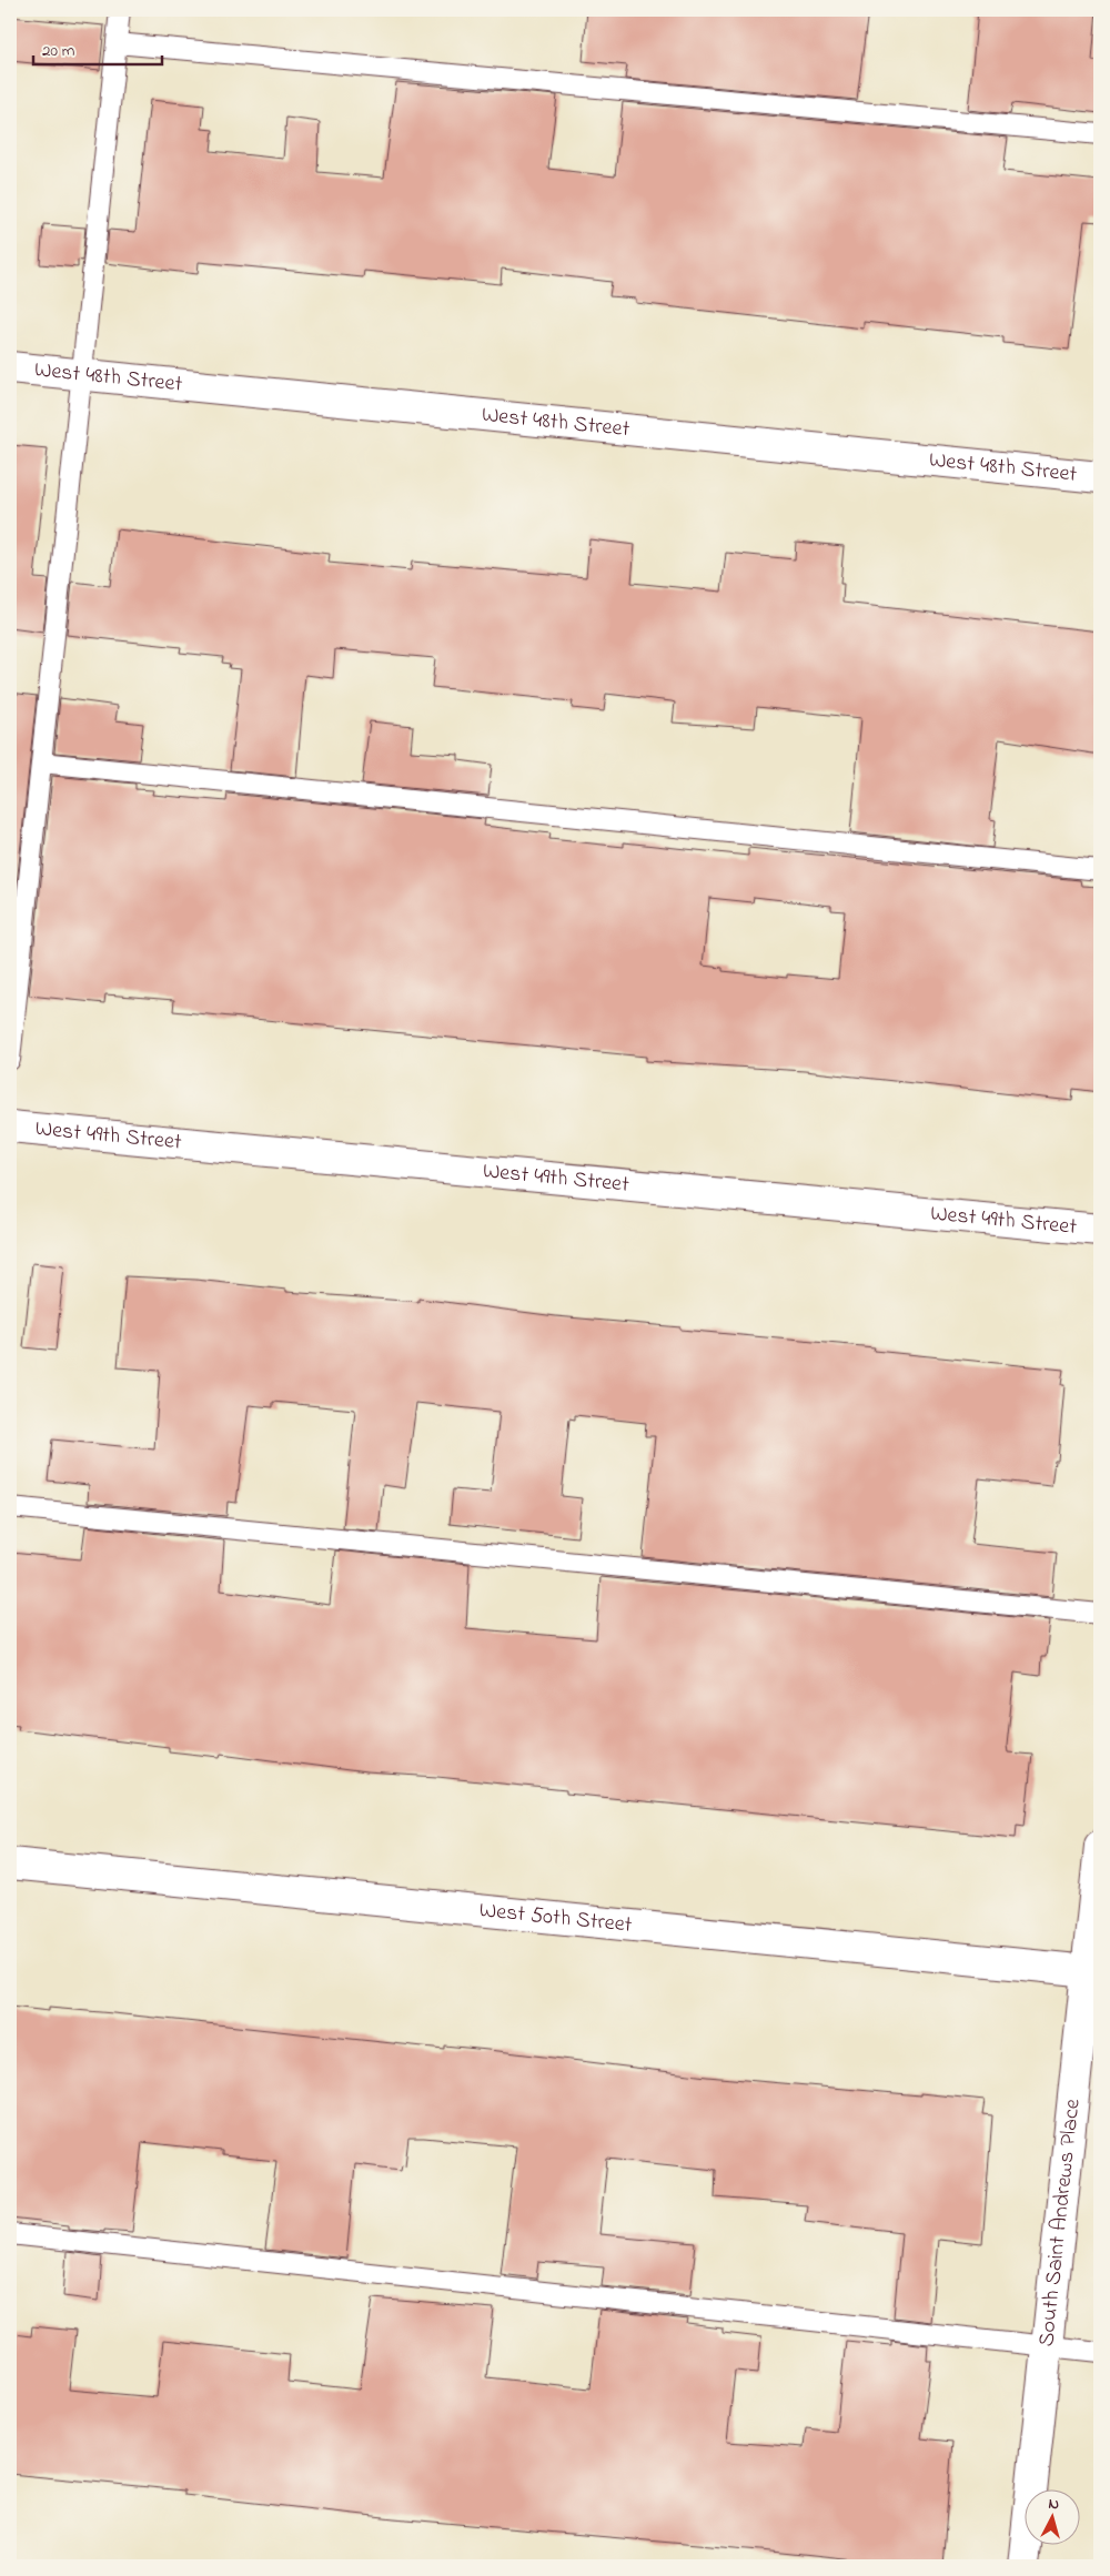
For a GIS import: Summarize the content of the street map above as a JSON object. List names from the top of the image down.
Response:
{
  "streets": {
    "street": [
      "West 48th Street",
      "West 49th Street",
      "West 50th Street",
      "South Saint Andrews Place"
    ]
  },
  "crossings": [
    ["West 50th Street", "South Saint Andrews Place"]
  ],
  "scale_bar": "20 m",
  "north": "top"
}
